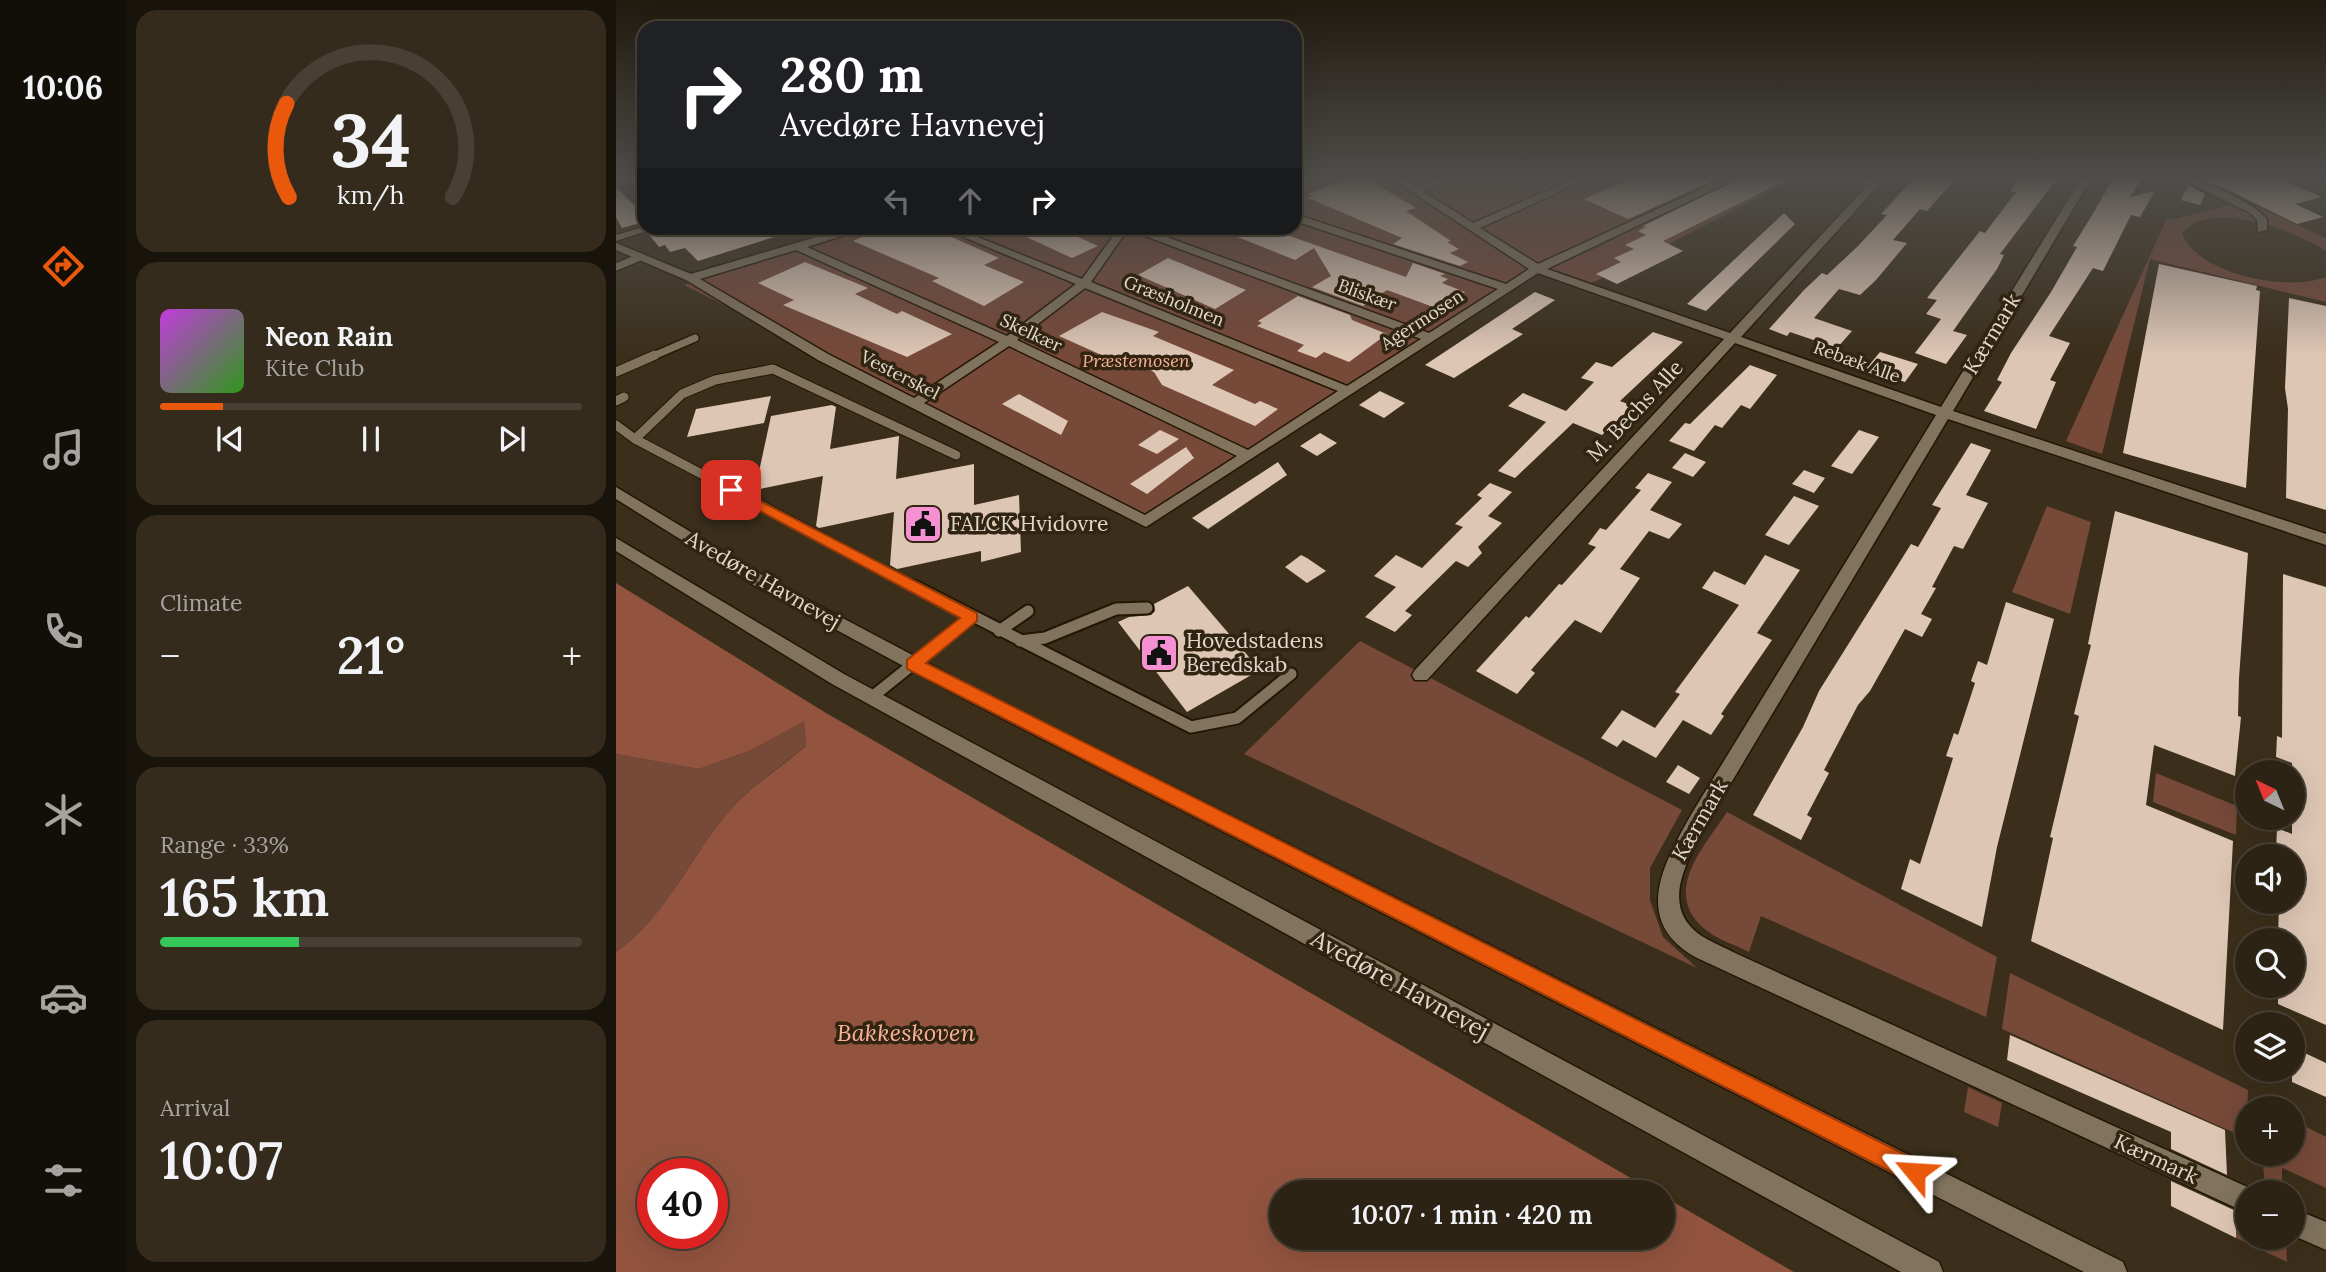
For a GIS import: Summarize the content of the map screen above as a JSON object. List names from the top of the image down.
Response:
{
  "streets": {
    "street": [
      "Bliskær",
      "Græsholmen",
      "Agermosen",
      "Skelkær",
      "Kærmark",
      "Rebæk Alle",
      "Vesterskel",
      "M. Bechs Alle",
      "Avedøre Havnevej"
    ]
  },
  "crossings": [
    ["Bliskær", "Agermosen"],
    ["Græsholmen", "Agermosen"],
    ["Agermosen", "Skelkær"],
    ["Agermosen", "Rebæk Alle"],
    ["Agermosen", "Vesterskel"],
    ["Kærmark", "Rebæk Alle"],
    ["Rebæk Alle", "M. Bechs Alle"]
  ],
  "parks": ["Præstemosen", "Bakkeskoven"],
  "places": {
    "public building": ["FALCK Hvidovre", "Hovedstadens Beredskab"]
  },
  "north": "top left",
  "page": {
    "tabs": "10:06",
    "turn": ["280 m", "Avedøre Havnevej"],
    "song": ["Neon Rain", "Kite Club"],
    "tile": [
      "Climate",
      ["Range · 33%", "165 km"],
      ["Arrival", "10:07"]
    ],
    "heat": ["−", "21°", "+"],
    "map_buttons": ["+", "−"],
    "limit": "40",
    "trip": "10:07 · 1 min · 420 m",
    "gauge": ["34", "km/h"]
  }
}
